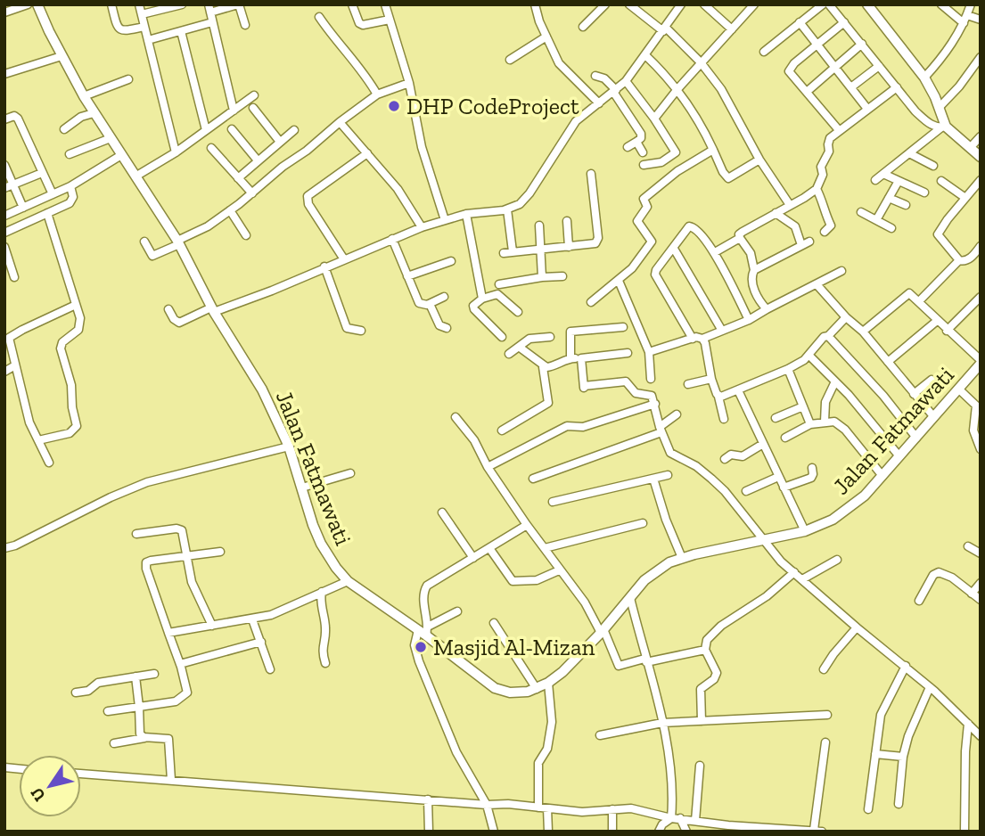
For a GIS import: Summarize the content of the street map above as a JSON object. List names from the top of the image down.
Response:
{
  "streets": {
    "street": ["Jalan Fatmawati"]
  },
  "places": ["DHP CodeProject", "Masjid Al-Mizan"],
  "north": "bottom left"
}
